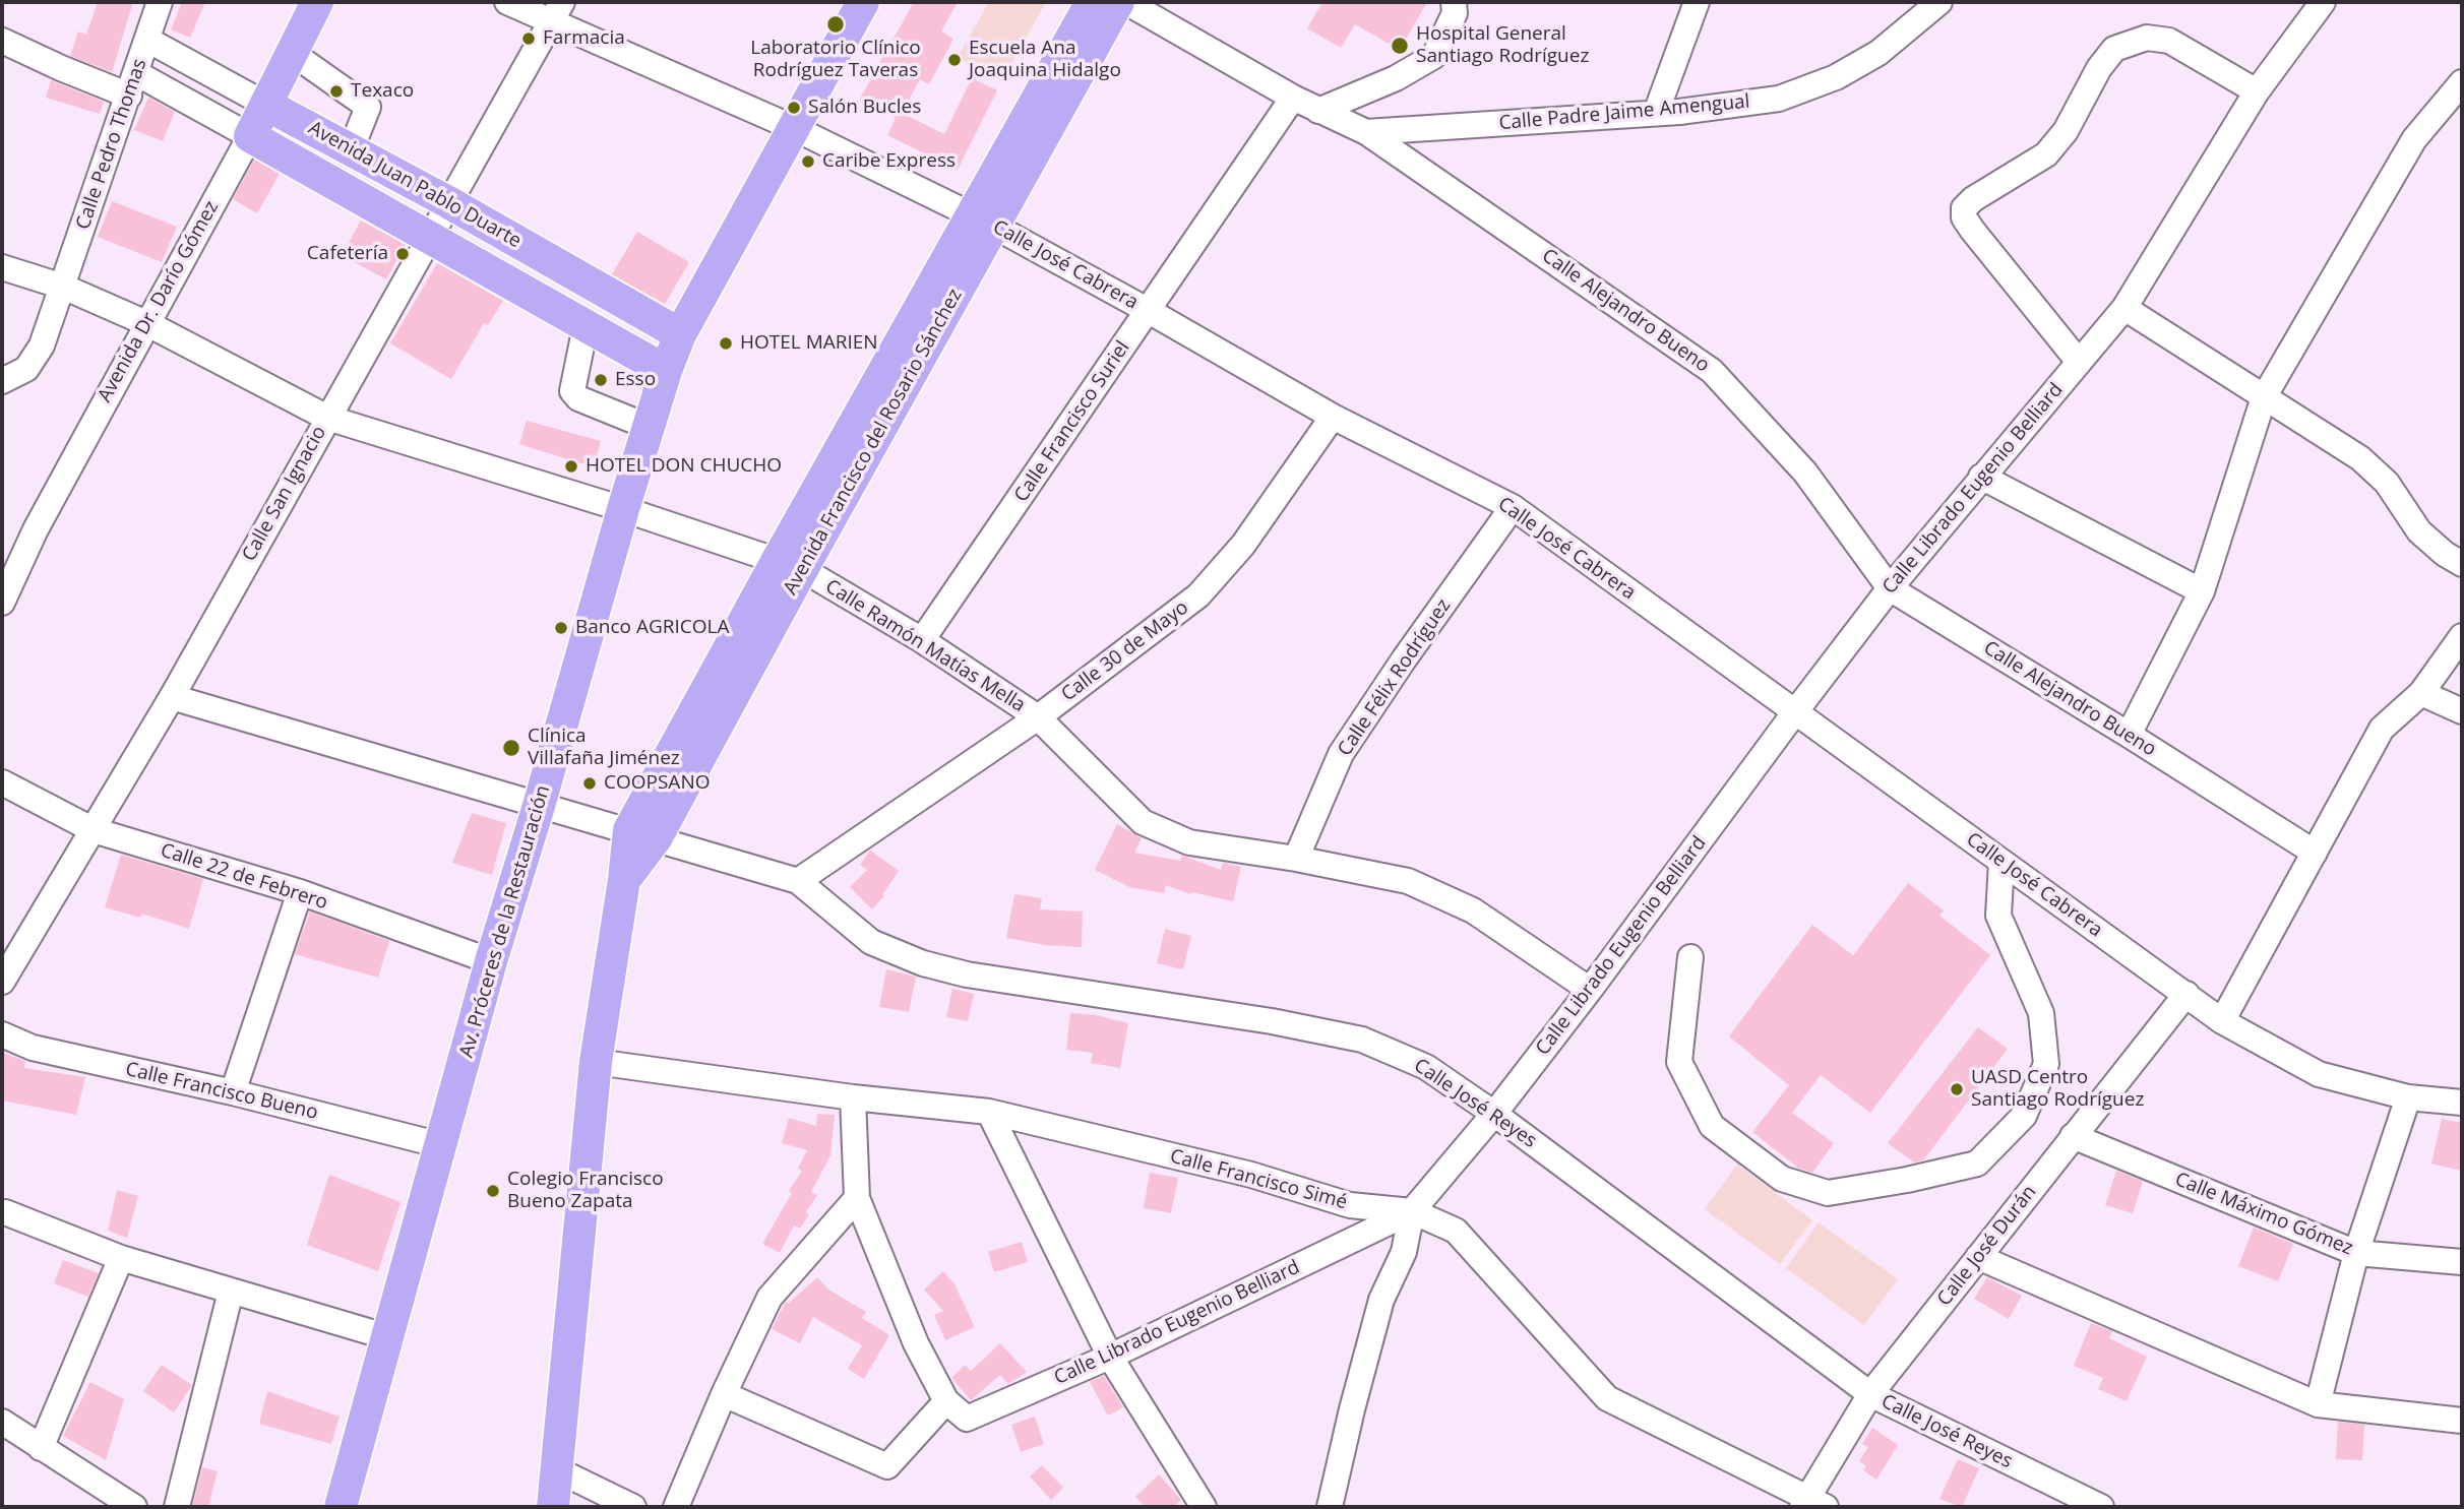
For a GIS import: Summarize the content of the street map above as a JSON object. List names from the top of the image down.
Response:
{
  "streets": {
    "main road": [
      "Avenida Juan Pablo Duarte",
      "Avenida Dr. Darío Gómez",
      "Avenida Francisco del Rosario Sánchez",
      "Av. Próceres de la Restauración"
    ],
    "street": [
      "Calle Padre Jaime Amengual",
      "Calle Pedro Thomas",
      "Calle José Cabrera",
      "Calle Alejandro Bueno",
      "Calle Francisco Suriel",
      "Calle Librado Eugenio Belliard",
      "Calle San Ignacio",
      "Calle Ramón Matías Mella",
      "Calle 30 de Mayo",
      "Calle Félix Rodríguez",
      "Calle 22 de Febrero",
      "Calle Francisco Bueno",
      "Calle José Reyes",
      "Calle Francisco Simé",
      "Calle Máximo Gómez",
      "Calle José Durán"
    ]
  },
  "crossings": [
    ["Calle Padre Jaime Amengual", "Calle Alejandro Bueno"],
    ["Calle Pedro Thomas", "Avenida Juan Pablo Duarte"],
    ["Calle Pedro Thomas", "Calle Ramón Matías Mella"],
    ["Avenida Juan Pablo Duarte", "Avenida Dr. Darío Gómez"],
    ["Avenida Juan Pablo Duarte", "Calle San Ignacio"],
    ["Avenida Juan Pablo Duarte", "Av. Próceres de la Restauración"],
    ["Calle José Cabrera", "Calle Francisco Suriel"],
    ["Calle José Cabrera", "Avenida Francisco del Rosario Sánchez"],
    ["Calle José Cabrera", "Calle Librado Eugenio Belliard"],
    ["Calle José Cabrera", "Calle San Ignacio"],
    ["Calle José Cabrera", "Calle 30 de Mayo"],
    ["Calle José Cabrera", "Calle Félix Rodríguez"],
    ["Calle José Cabrera", "Av. Próceres de la Restauración"],
    ["Calle José Cabrera", "Calle José Durán"],
    ["Avenida Dr. Darío Gómez", "Calle Ramón Matías Mella"],
    ["Calle Alejandro Bueno", "Calle Francisco Suriel"],
    ["Calle Alejandro Bueno", "Calle Librado Eugenio Belliard"],
    ["Calle Francisco Suriel", "Calle Ramón Matías Mella"],
    ["Avenida Francisco del Rosario Sánchez", "Calle Ramón Matías Mella"],
    ["Avenida Francisco del Rosario Sánchez", "Calle José Reyes"],
    ["Avenida Francisco del Rosario Sánchez", "Calle Francisco Simé"],
    ["Calle Librado Eugenio Belliard", "Calle Ramón Matías Mella"],
    ["Calle Librado Eugenio Belliard", "Calle José Reyes"],
    ["Calle Librado Eugenio Belliard", "Calle Francisco Simé"],
    ["Calle San Ignacio", "Calle Ramón Matías Mella"],
    ["Calle San Ignacio", "Calle 22 de Febrero"],
    ["Calle San Ignacio", "Calle José Reyes"],
    ["Calle Ramón Matías Mella", "Calle 30 de Mayo"],
    ["Calle Ramón Matías Mella", "Calle Félix Rodríguez"],
    ["Calle Ramón Matías Mella", "Av. Próceres de la Restauración"],
    ["Calle 30 de Mayo", "Calle José Reyes"],
    ["Calle 22 de Febrero", "Av. Próceres de la Restauración"],
    ["Av. Próceres de la Restauración", "Calle Francisco Bueno"],
    ["Av. Próceres de la Restauración", "Calle José Reyes"],
    ["Calle José Reyes", "Calle José Durán"],
    ["Calle Francisco Simé", "Calle José Durán"],
    ["Calle Máximo Gómez", "Calle José Durán"]
  ],
  "places": [
    "Laboratorio Clínico Rodríguez Taveras",
    "Farmacia",
    "Hospital General Santiago Rodríguez",
    "Escuela Ana Joaquina Hidalgo",
    "Texaco",
    "Salón Bucles",
    "Caribe Express",
    "Cafetería",
    "HOTEL MARIEN",
    "Esso",
    "HOTEL DON CHUCHO",
    "Banco AGRICOLA",
    "Clínica Villafaña Jiménez",
    "COOPSANO",
    "UASD Centro Santiago Rodríguez",
    "Colegio Francisco Bueno Zapata"
  ]
}
